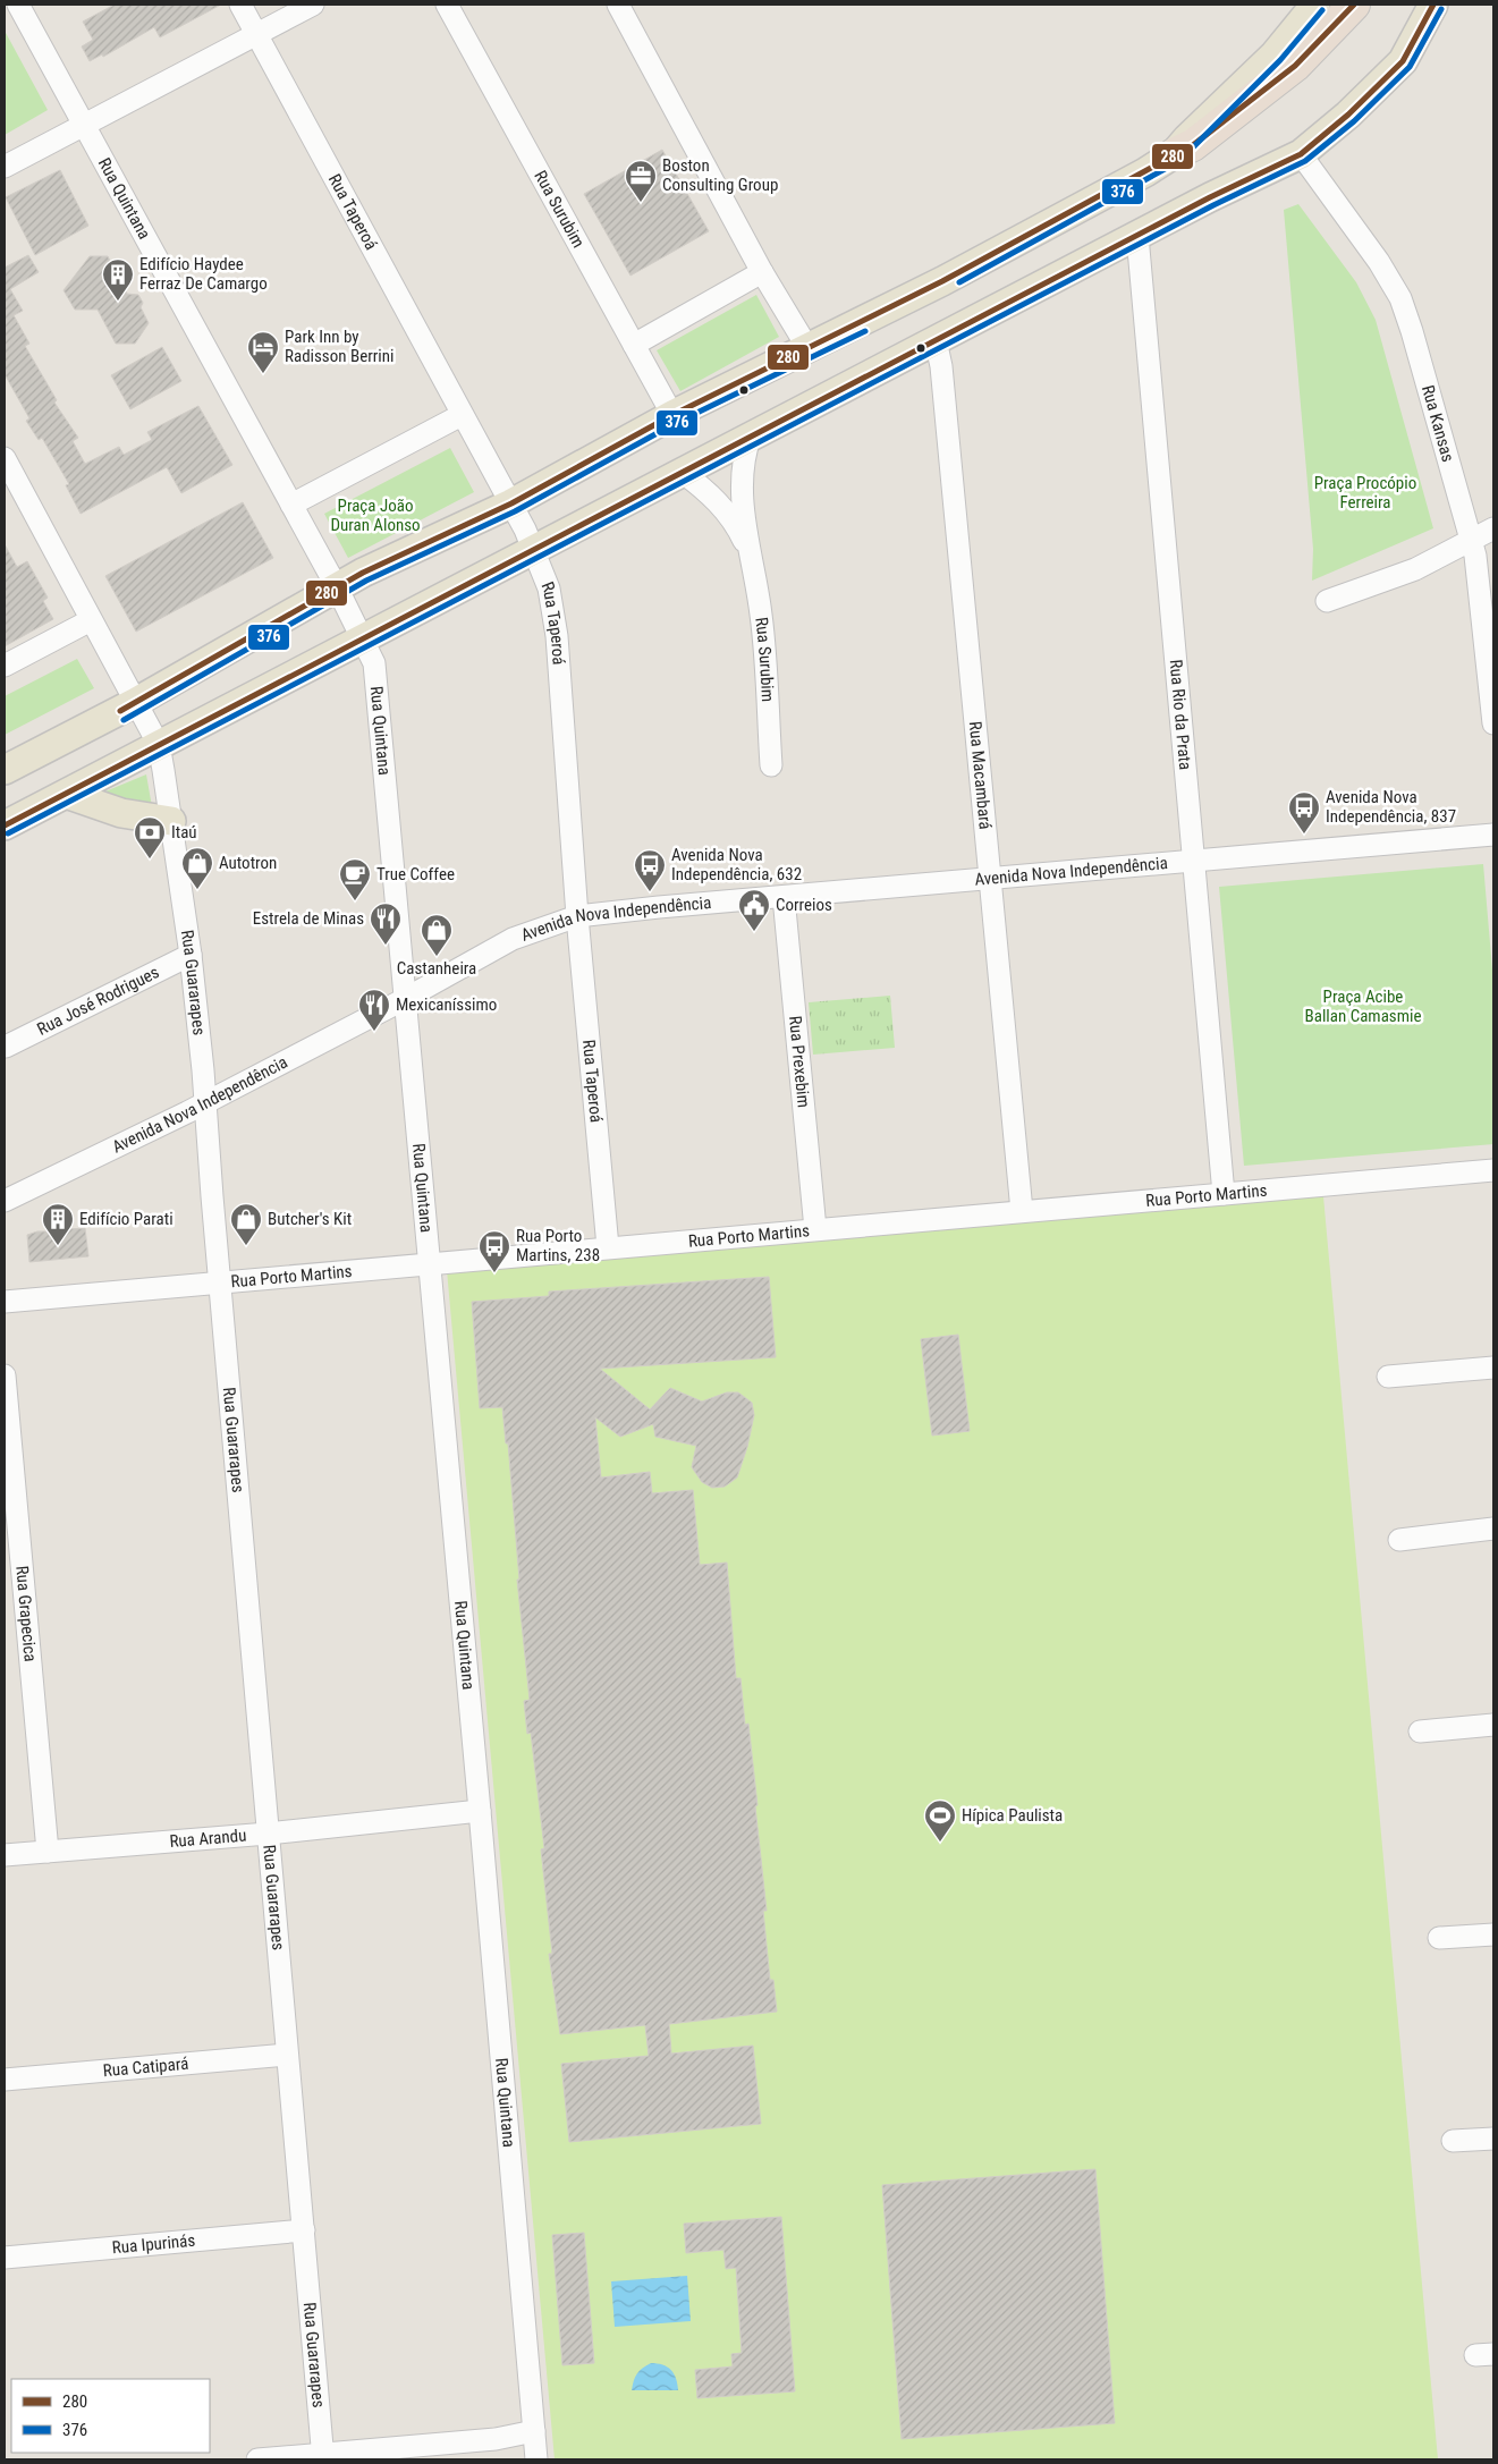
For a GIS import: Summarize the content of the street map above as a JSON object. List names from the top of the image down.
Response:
{
  "streets": {
    "street": [
      "Rua Quintana",
      "Rua Surubim",
      "Rua Taperoá",
      "Rua Kansas",
      "Rua Rio da Prata",
      "Rua Macambará",
      "Avenida Nova Independência",
      "Rua Guararapes",
      "Rua José Rodrigues",
      "Rua Prexebim",
      "Rua Porto Martins",
      "Rua Grapecica",
      "Rua Arandu",
      "Rua Catipará",
      "Rua Ipurinás"
    ]
  },
  "crossings": [
    ["Rua Quintana", "Avenida Nova Independência"],
    ["Rua Quintana", "Rua Porto Martins"],
    ["Rua Quintana", "Rua Arandu"],
    ["Rua Taperoá", "Avenida Nova Independência"],
    ["Rua Taperoá", "Rua Porto Martins"],
    ["Rua Rio da Prata", "Avenida Nova Independência"],
    ["Rua Rio da Prata", "Rua Porto Martins"],
    ["Rua Macambará", "Avenida Nova Independência"],
    ["Rua Macambará", "Rua Porto Martins"],
    ["Avenida Nova Independência", "Rua Guararapes"],
    ["Avenida Nova Independência", "Rua Prexebim"],
    ["Rua Guararapes", "Rua José Rodrigues"],
    ["Rua Guararapes", "Rua Porto Martins"],
    ["Rua Guararapes", "Rua Arandu"],
    ["Rua Guararapes", "Rua Catipará"],
    ["Rua Guararapes", "Rua Ipurinás"],
    ["Rua Prexebim", "Rua Porto Martins"],
    ["Rua Grapecica", "Rua Arandu"]
  ],
  "parks": ["Praça Procópio Ferreira", "Praça João Duran Alonso", "Praça Acibe Ballan Camasmie"],
  "places": {
    "office": ["Boston Consulting Group"],
    "building": ["Edifício Haydee Ferraz De Camargo", "Edifício Parati"],
    "hotel": ["Park Inn by Radisson Berrini"],
    "bus stop": ["Avenida Nova Independência, 837", "Avenida Nova Independência, 632", "Rua Porto Martins, 238"],
    "bank": ["Itaú"],
    "shop": ["Autotron", "Castanheira", "Butcher's Kit"],
    "cafe": ["True Coffee"],
    "public building": ["Correios"],
    "restaurant": ["Estrela de Minas", "Mexicaníssimo"],
    "sports": ["Hípica Paulista"]
  },
  "lines": ["transit line 280", "transit line 376"],
  "legend": ["280", "376"]
}
